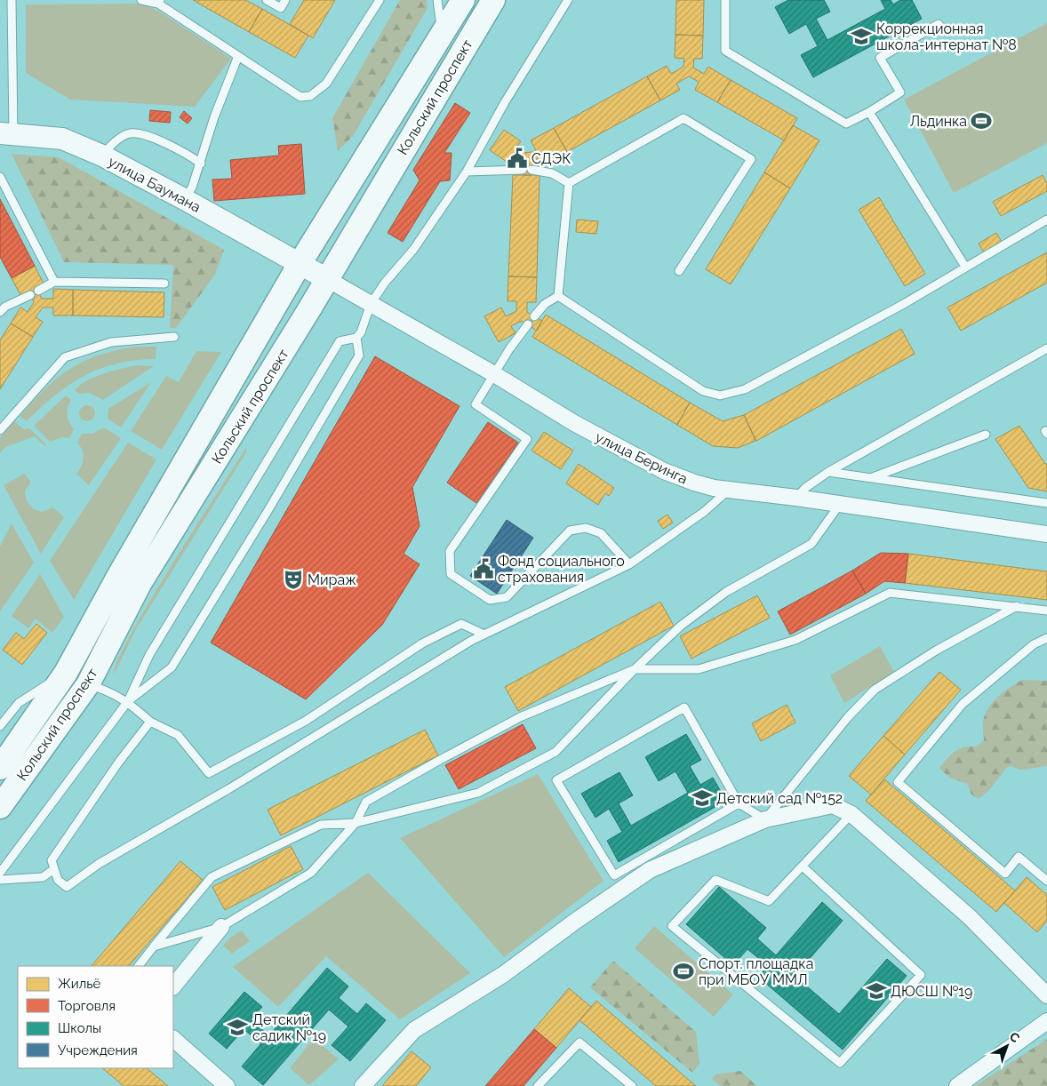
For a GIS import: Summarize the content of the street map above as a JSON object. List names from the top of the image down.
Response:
{
  "streets": {
    "main road": ["Кольский проспект"],
    "street": ["улица Баумана", "улица Беринга"]
  },
  "crossings": [
    ["Кольский проспект", "улица Баумана"],
    ["Кольский проспект", "улица Беринга"],
    ["улица Баумана", "улица Беринга"]
  ],
  "places": {
    "school or university": [
      "Коррекционная школа-интернат №8",
      "Детский сад №152",
      "ДЮСШ №19",
      "Детский садик №19"
    ],
    "sports": ["Льдинка", "Спорт. площадка при МБОУ ММЛ"],
    "public building": ["СДЭК", "Фонд социального страхования"],
    "theatre": ["Мираж"]
  },
  "legend": [
    "Жильё",
    "Торговля",
    "Школы",
    "Учреждения"
  ],
  "north": "top right"
}
